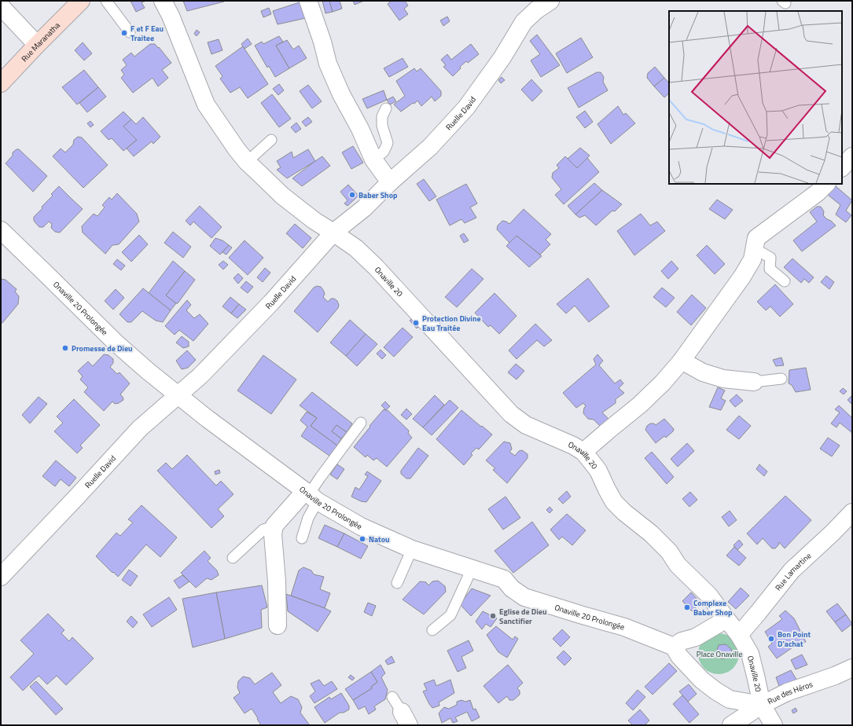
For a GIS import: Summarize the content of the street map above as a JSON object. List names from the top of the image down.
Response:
{
  "streets": {
    "street": [
      "Rue Maranatha",
      "Ruelle David",
      "Onaville 20",
      "Onaville 20 Prolongée",
      "Rue Lamartine",
      "Rue des Héros"
    ]
  },
  "crossings": [
    ["Ruelle David", "Onaville 20"],
    ["Ruelle David", "Onaville 20 Prolongée"],
    ["Onaville 20", "Rue Lamartine"],
    ["Onaville 20", "Rue des Héros"]
  ],
  "parks": ["Place Onaville"],
  "places": [
    "F et F Eau Traitee",
    "Baber Shop",
    "Protection Divine Eau Traitée",
    "Promesse de Dieu",
    "Natou",
    "Complexe Baber Shop",
    "Eglise de Dieu Sanctifier",
    "Bon Point D'achat"
  ]
}
